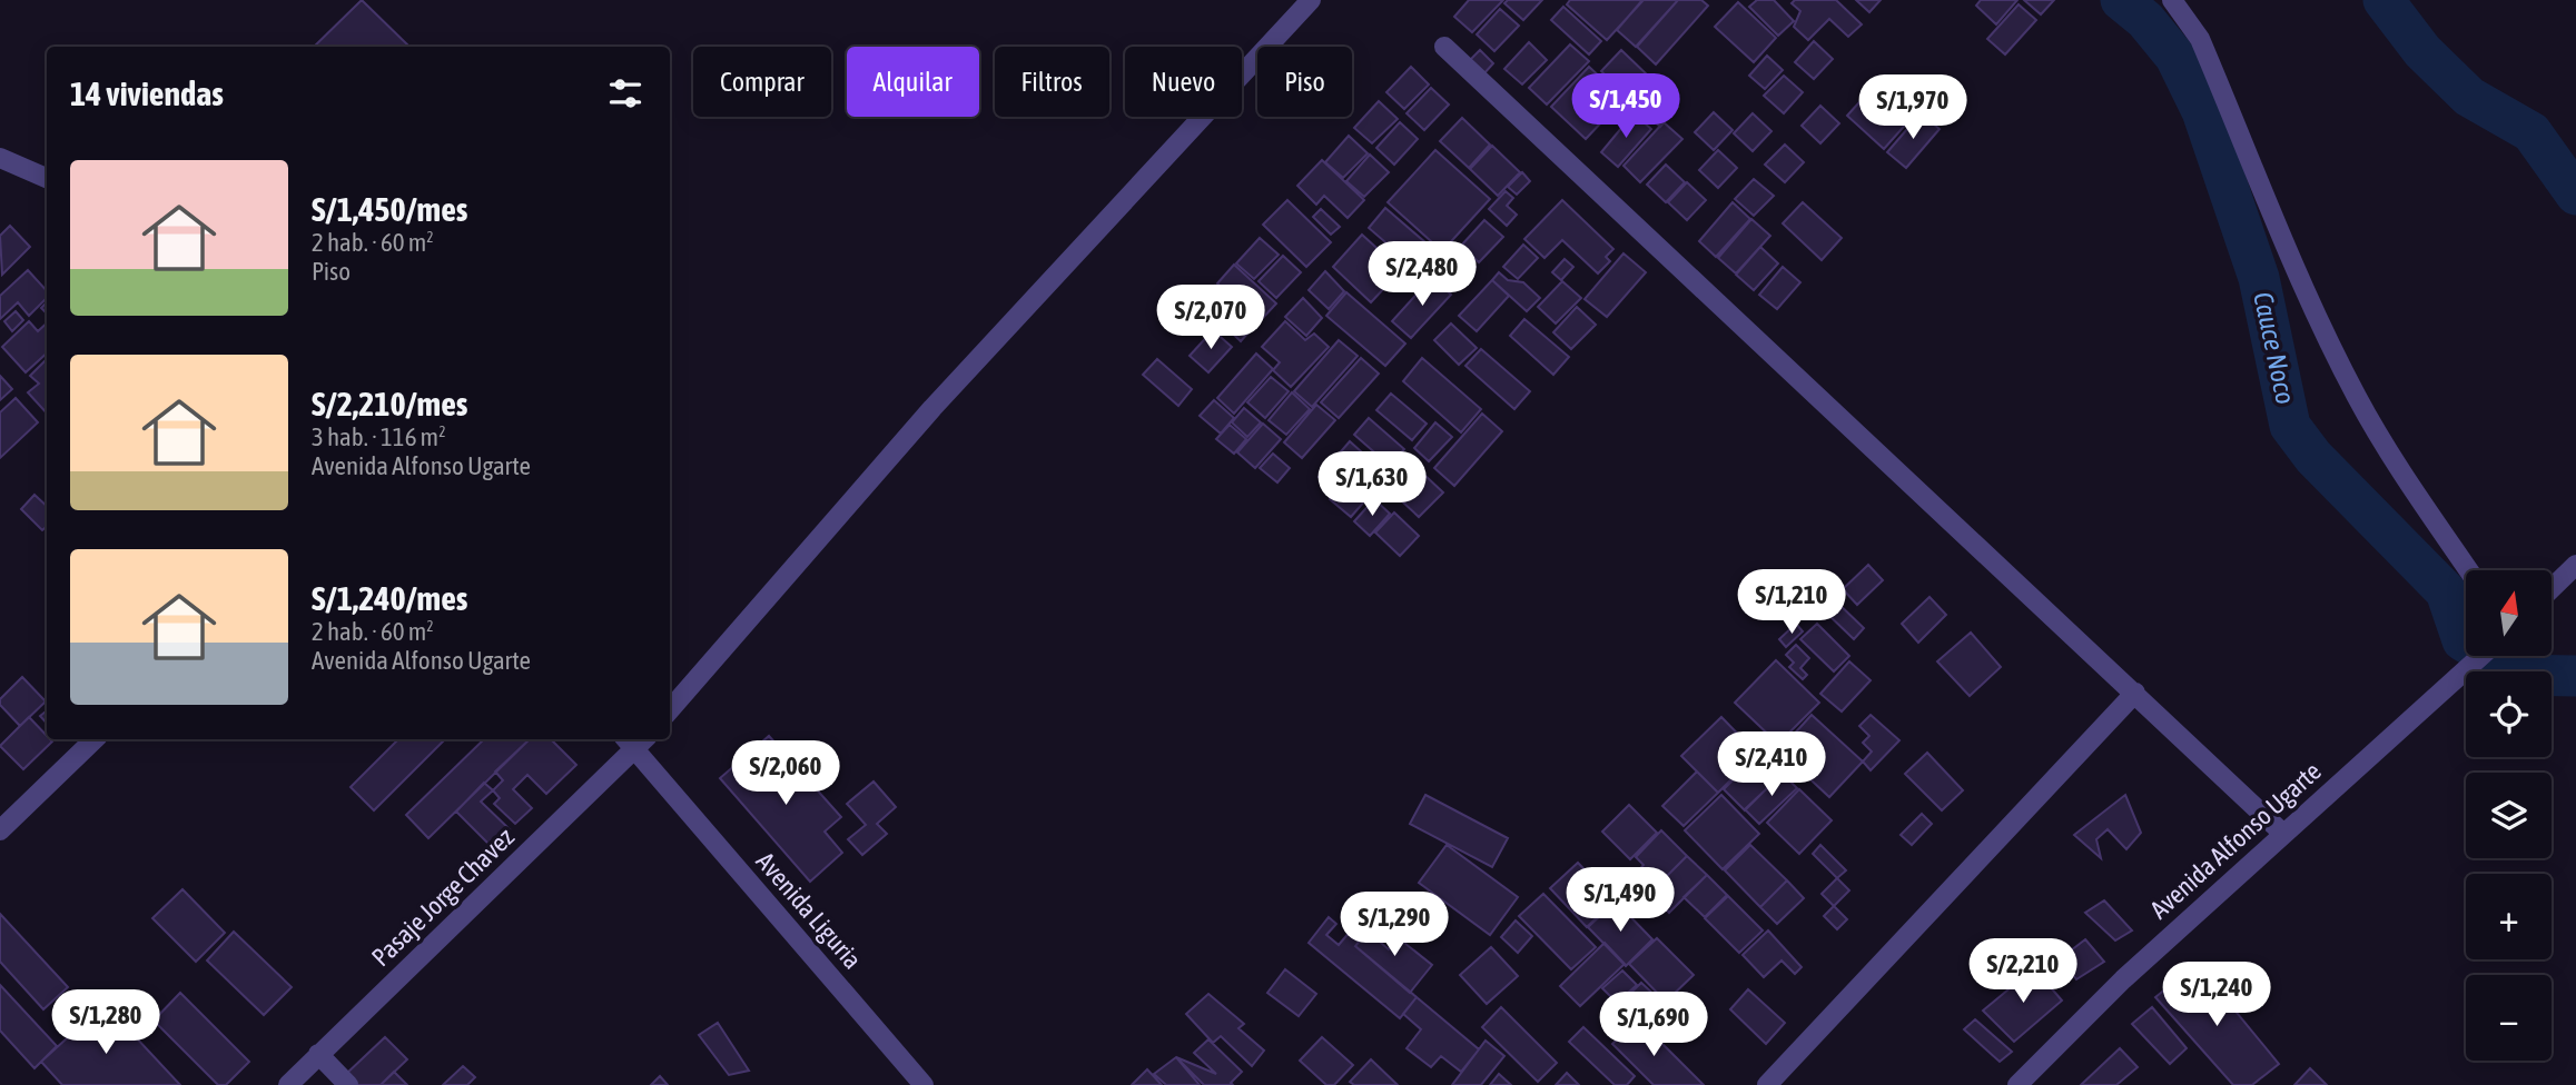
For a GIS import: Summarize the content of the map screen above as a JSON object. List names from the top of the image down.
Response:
{
  "streets": {
    "street": ["Avenida Alfonso Ugarte", "Pasaje Jorge Chavez", "Avenida Liguria"]
  },
  "crossings": [
    ["Pasaje Jorge Chavez", "Avenida Liguria"]
  ],
  "water": ["Cauce Noco"],
  "north": "top",
  "page": {
    "chip": [
      "Comprar",
      "Alquilar",
      "Filtros",
      "Nuevo",
      "Piso"
    ],
    "heading": "14 viviendas",
    "price": [
      "S/1,450",
      "S/1,970",
      "S/2,480",
      "S/2,070",
      "S/1,630",
      "S/1,210",
      "S/2,410",
      "S/2,060",
      "S/1,490",
      "S/1,290",
      "S/2,210",
      "S/1,240",
      "S/1,280",
      "S/1,690"
    ],
    "list": [
      {
        "name": "S/1,450/mes",
        "note": "2 hab. · 60 m² · Piso"
      },
      {
        "name": "S/2,210/mes",
        "note": "3 hab. · 116 m² · Avenida Alfonso Ugarte"
      },
      {
        "name": "S/1,240/mes",
        "note": "2 hab. · 60 m² · Avenida Alfonso Ugarte"
      }
    ],
    "map_buttons": ["+", "−"]
  }
}
